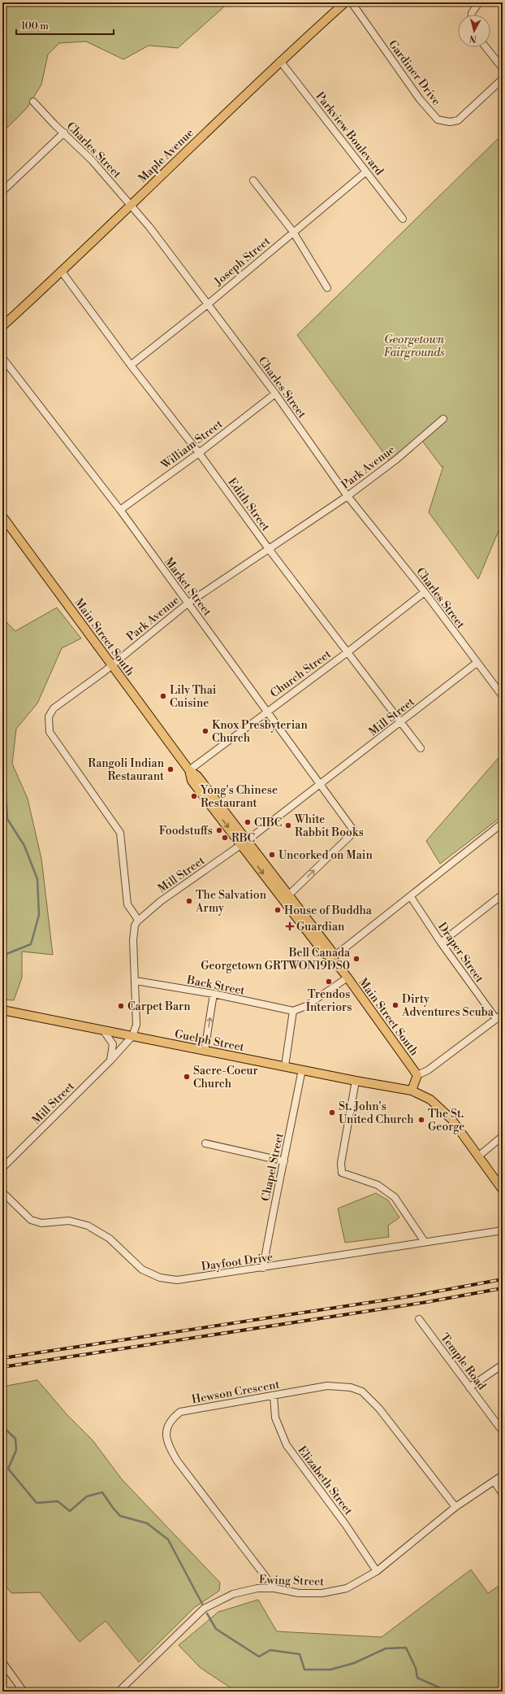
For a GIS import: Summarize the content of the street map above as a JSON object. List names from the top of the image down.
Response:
{
  "streets": {
    "main road": ["Maple Avenue", "Main Street South", "Guelph Street"],
    "street": [
      "Gardiner Drive",
      "Parkview Boulevard",
      "Charles Street",
      "Joseph Street",
      "William Street",
      "Park Avenue",
      "Edith Street",
      "Market Street",
      "Church Street",
      "Mill Street",
      "Draper Street",
      "Back Street",
      "Chapel Street",
      "Dayfoot Drive",
      "Temple Road",
      "Hewson Crescent",
      "Elizabeth Street",
      "Ewing Street"
    ]
  },
  "crossings": [
    ["Parkview Boulevard", "Maple Avenue"],
    ["Parkview Boulevard", "Joseph Street"],
    ["Charles Street", "Maple Avenue"],
    ["Charles Street", "Joseph Street"],
    ["Charles Street", "William Street"],
    ["Charles Street", "Park Avenue"],
    ["Charles Street", "Church Street"],
    ["Charles Street", "Mill Street"],
    ["Maple Avenue", "Edith Street"],
    ["Joseph Street", "Edith Street"],
    ["William Street", "Edith Street"],
    ["William Street", "Market Street"],
    ["Park Avenue", "Edith Street"],
    ["Park Avenue", "Market Street"],
    ["Park Avenue", "Main Street South"],
    ["Park Avenue", "Mill Street"],
    ["Edith Street", "Church Street"],
    ["Edith Street", "Mill Street"],
    ["Market Street", "Main Street South"],
    ["Market Street", "Church Street"],
    ["Market Street", "Mill Street"],
    ["Main Street South", "Church Street"],
    ["Main Street South", "Mill Street"],
    ["Mill Street", "Back Street"],
    ["Mill Street", "Guelph Street"],
    ["Guelph Street", "Chapel Street"],
    ["Chapel Street", "Dayfoot Drive"],
    ["Hewson Crescent", "Elizabeth Street"],
    ["Hewson Crescent", "Ewing Street"],
    ["Elizabeth Street", "Ewing Street"]
  ],
  "parks": ["Georgetown Fairgrounds"],
  "places": {
    "other": [
      "Lily Thai Cuisine",
      "Knox Presbyterian Church",
      "Rangoli Indian Restaurant",
      "Yong's Chinese Restaurant",
      "CIBC",
      "White Rabbit Books",
      "Foodstuffs",
      "RBC",
      "Uncorked on Main",
      "The Salvation Army",
      "House of Buddha",
      "Bell Canada Georgetown GRTWON19DS0",
      "Trendos Interiors",
      "Dirty Adventures Scuba",
      "Carpet Barn",
      "Sacre-Coeur Church",
      "St. John's United Church",
      "The St. George"
    ],
    "health": ["Guardian"]
  },
  "scale_bar": "100 m",
  "north": "bottom"
}
